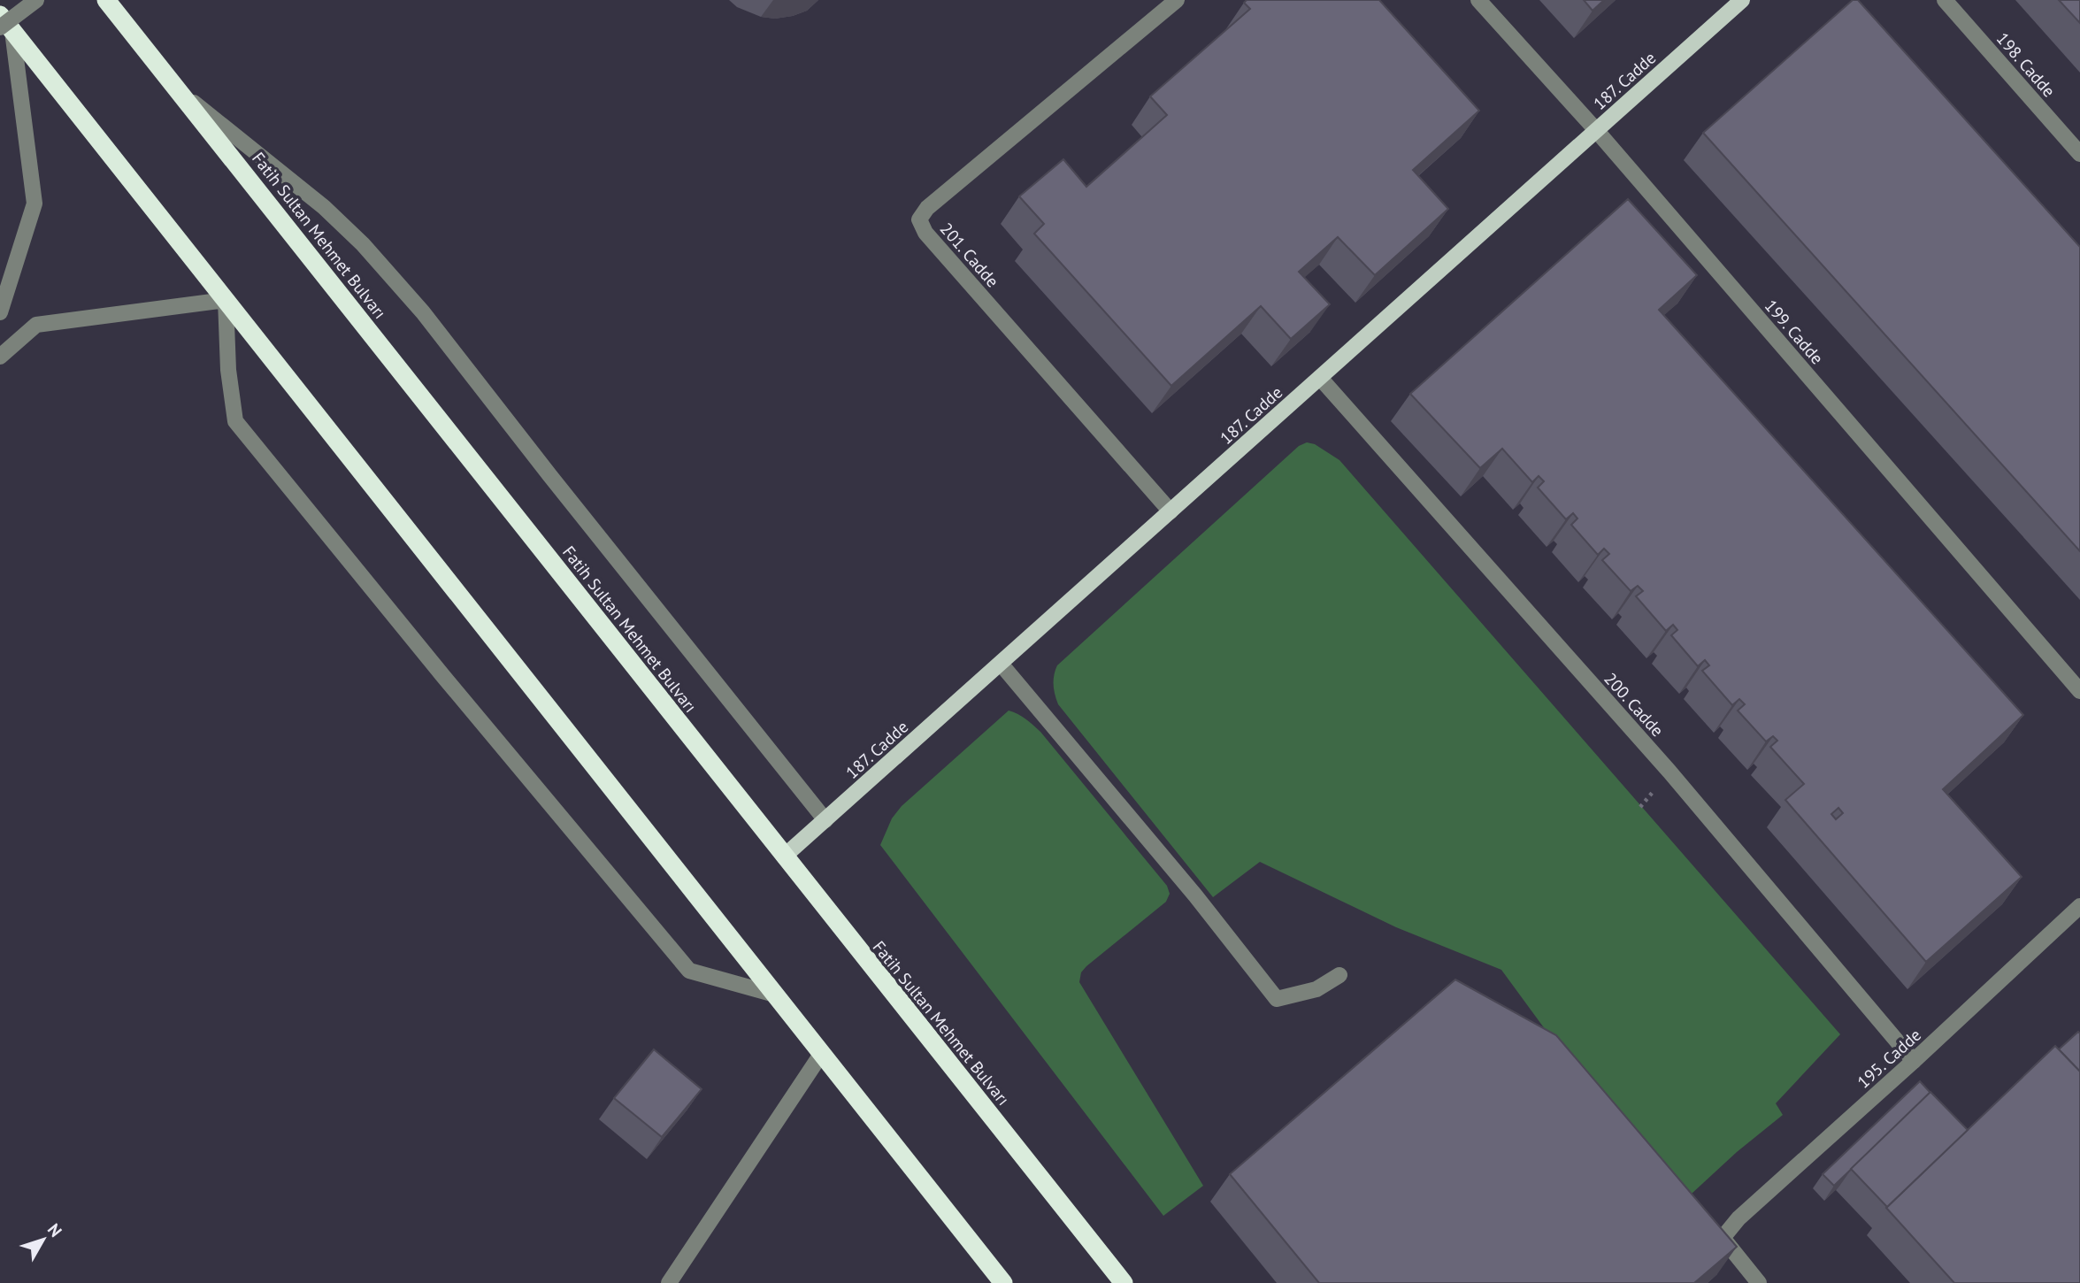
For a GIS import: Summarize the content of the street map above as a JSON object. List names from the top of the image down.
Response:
{
  "streets": {
    "highway": ["Fatih Sultan Mehmet Bulvarı"],
    "main road": ["187. Cadde"],
    "street": [
      "198. Cadde",
      "201. Cadde",
      "199. Cadde",
      "200. Cadde",
      "195. Cadde"
    ]
  },
  "crossings": [
    ["187. Cadde", "Fatih Sultan Mehmet Bulvarı"],
    ["187. Cadde", "201. Cadde"],
    ["187. Cadde", "199. Cadde"],
    ["187. Cadde", "200. Cadde"],
    ["200. Cadde", "195. Cadde"]
  ],
  "north": "top right"
}
